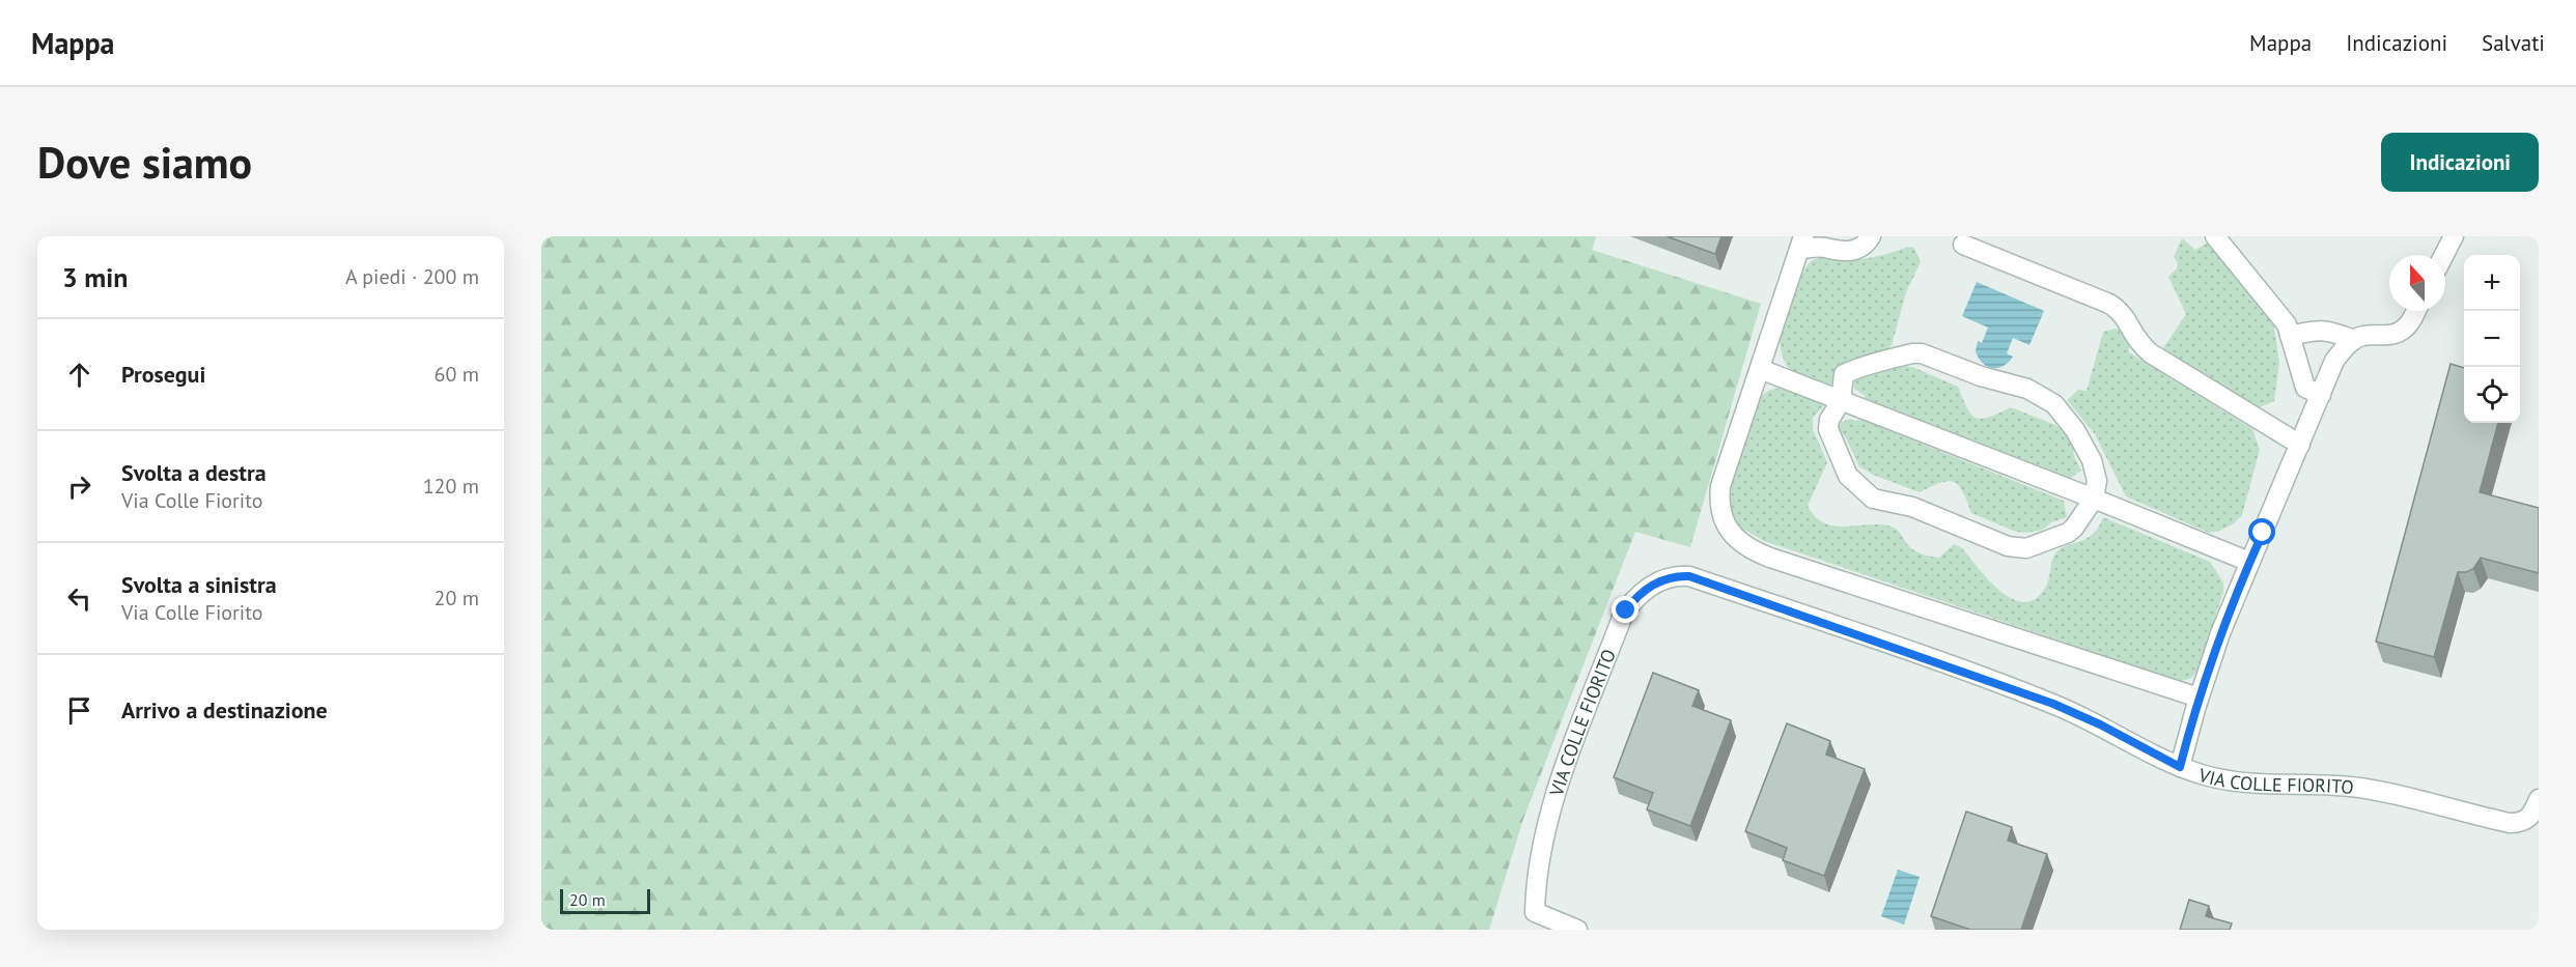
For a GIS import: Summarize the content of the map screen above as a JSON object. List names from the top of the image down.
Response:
{
  "streets": {
    "street": ["VIA COLLE FIORITO"]
  },
  "scale_bar": "20 m",
  "north": "top",
  "page": {
    "header": "Mappa",
    "nav": ["Mappa", "Indicazioni", "Salvati"],
    "buttons": "Indicazioni",
    "title": "Dove siamo",
    "heading": ["3 min", "A piedi · 200 m"],
    "map_buttons": ["+", "−"],
    "list": [
      ["Prosegui", "60 m"],
      ["Svolta a destra", "Via Colle Fiorito", "120 m"],
      ["Svolta a sinistra", "Via Colle Fiorito", "20 m"],
      "Arrivo a destinazione"
    ],
    "scale": "20 m"
  }
}
